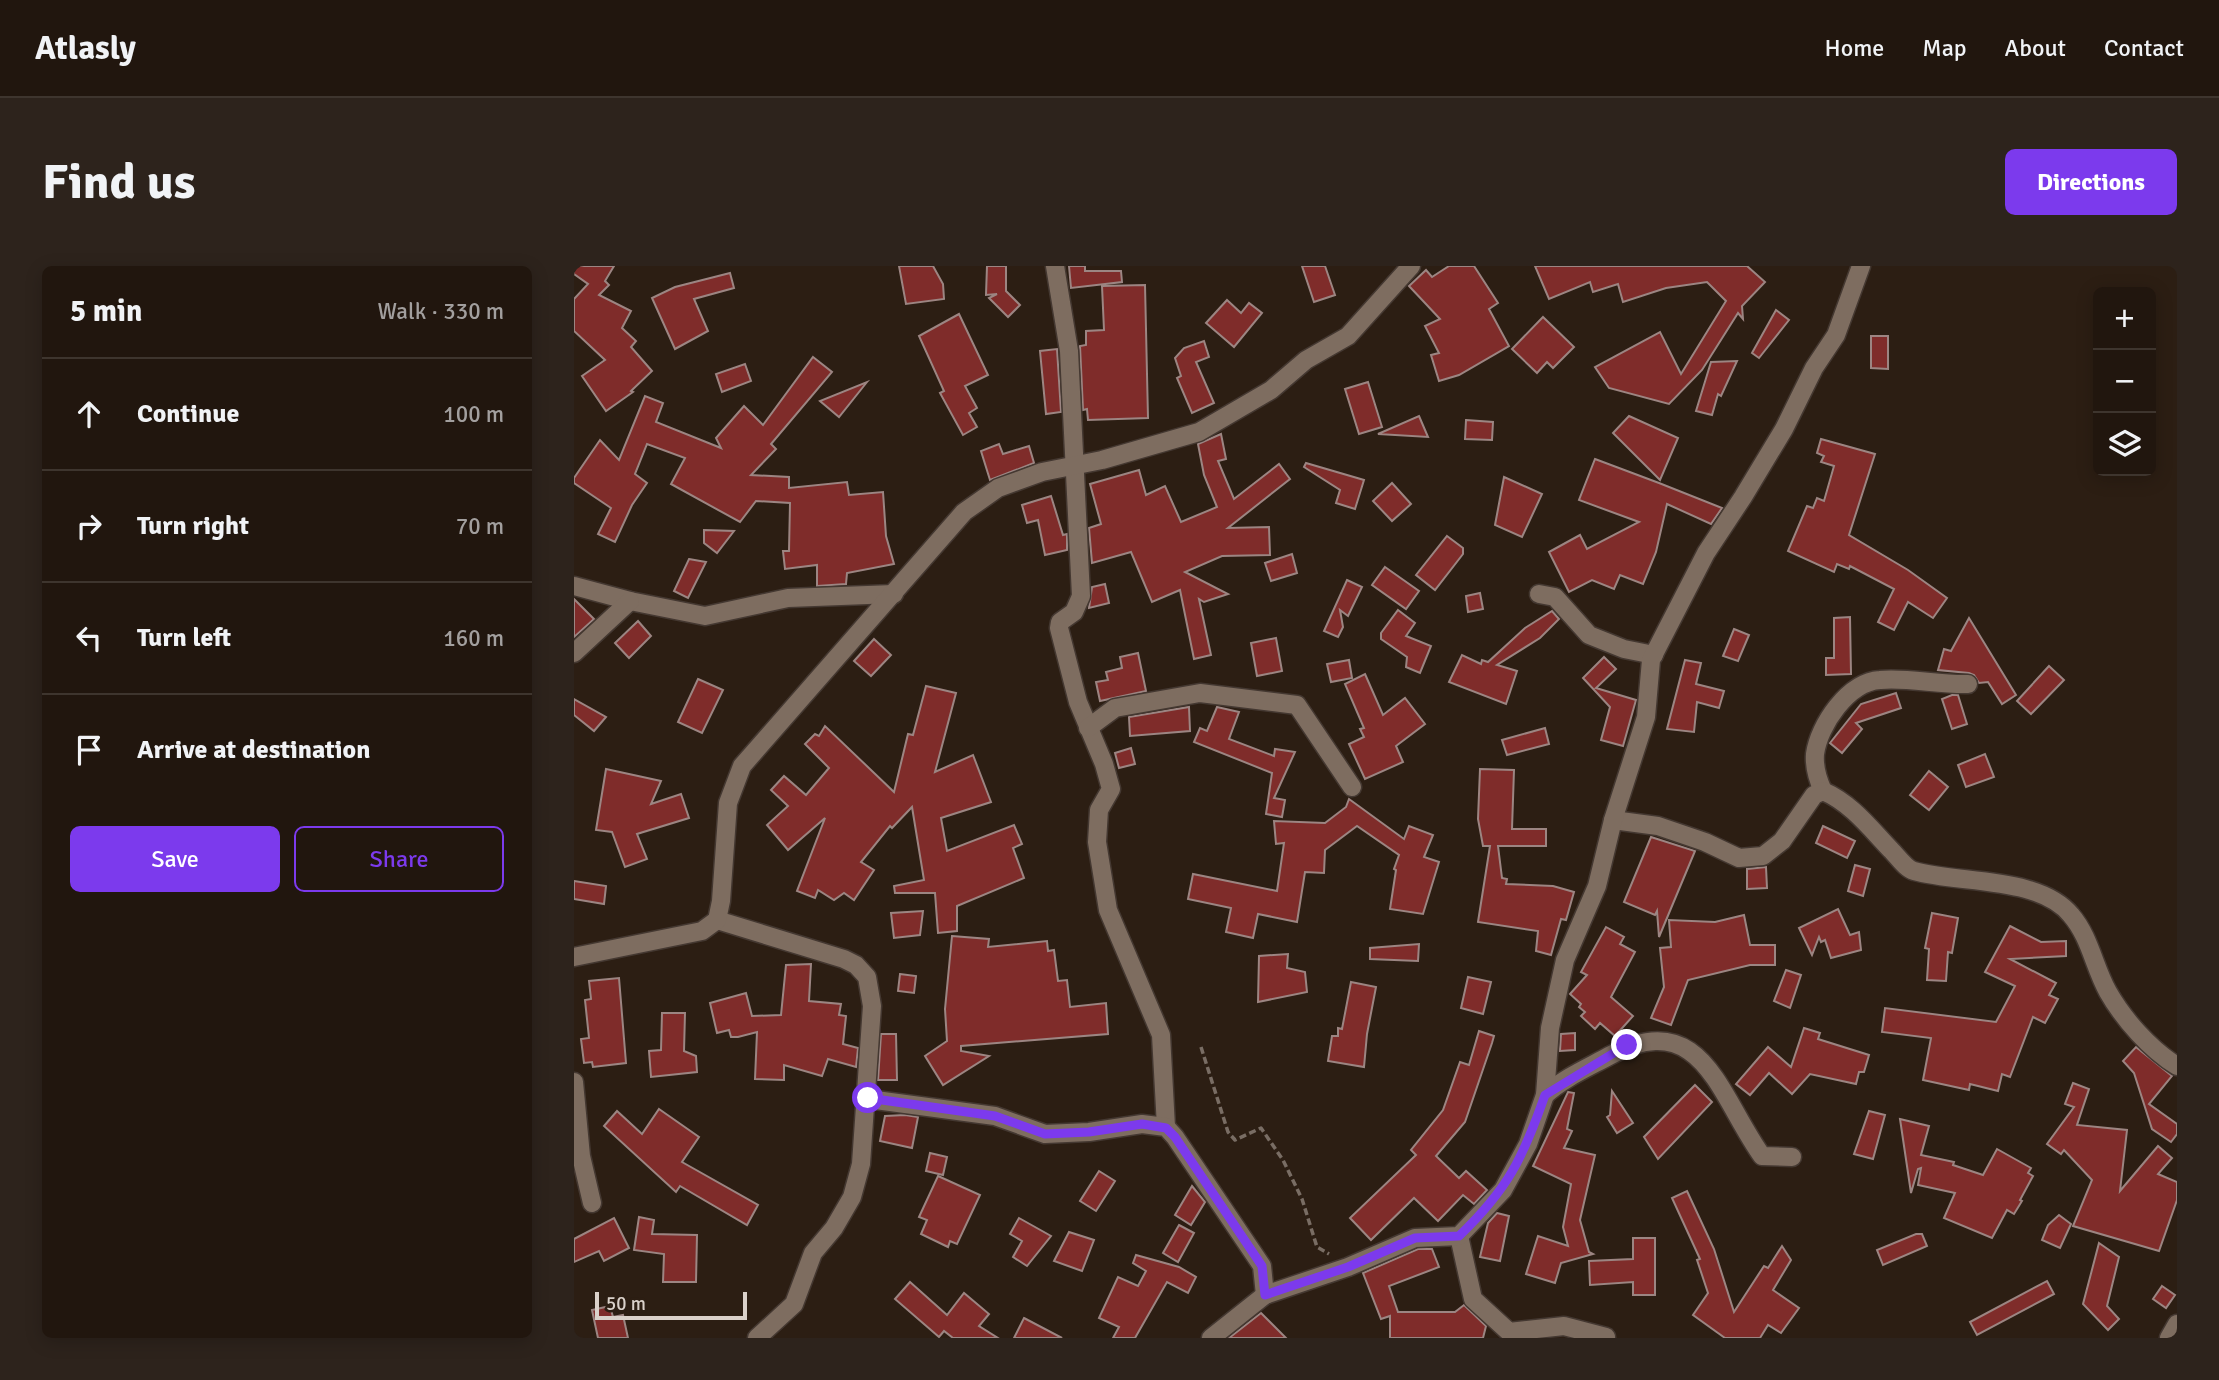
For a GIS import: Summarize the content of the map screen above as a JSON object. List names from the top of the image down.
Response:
{
  "scale_bar": "50 m",
  "page": {
    "header": "Atlasly",
    "nav": [
      "Home",
      "Map",
      "About",
      "Contact"
    ],
    "buttons": [
      "Directions",
      ["Save", "Share"]
    ],
    "title": "Find us",
    "heading": ["5 min", "Walk · 330 m"],
    "map_buttons": ["+", "−"],
    "list": [
      ["Continue", "100 m"],
      ["Turn right", "70 m"],
      ["Turn left", "160 m"],
      "Arrive at destination"
    ],
    "scale": "50 m"
  }
}
